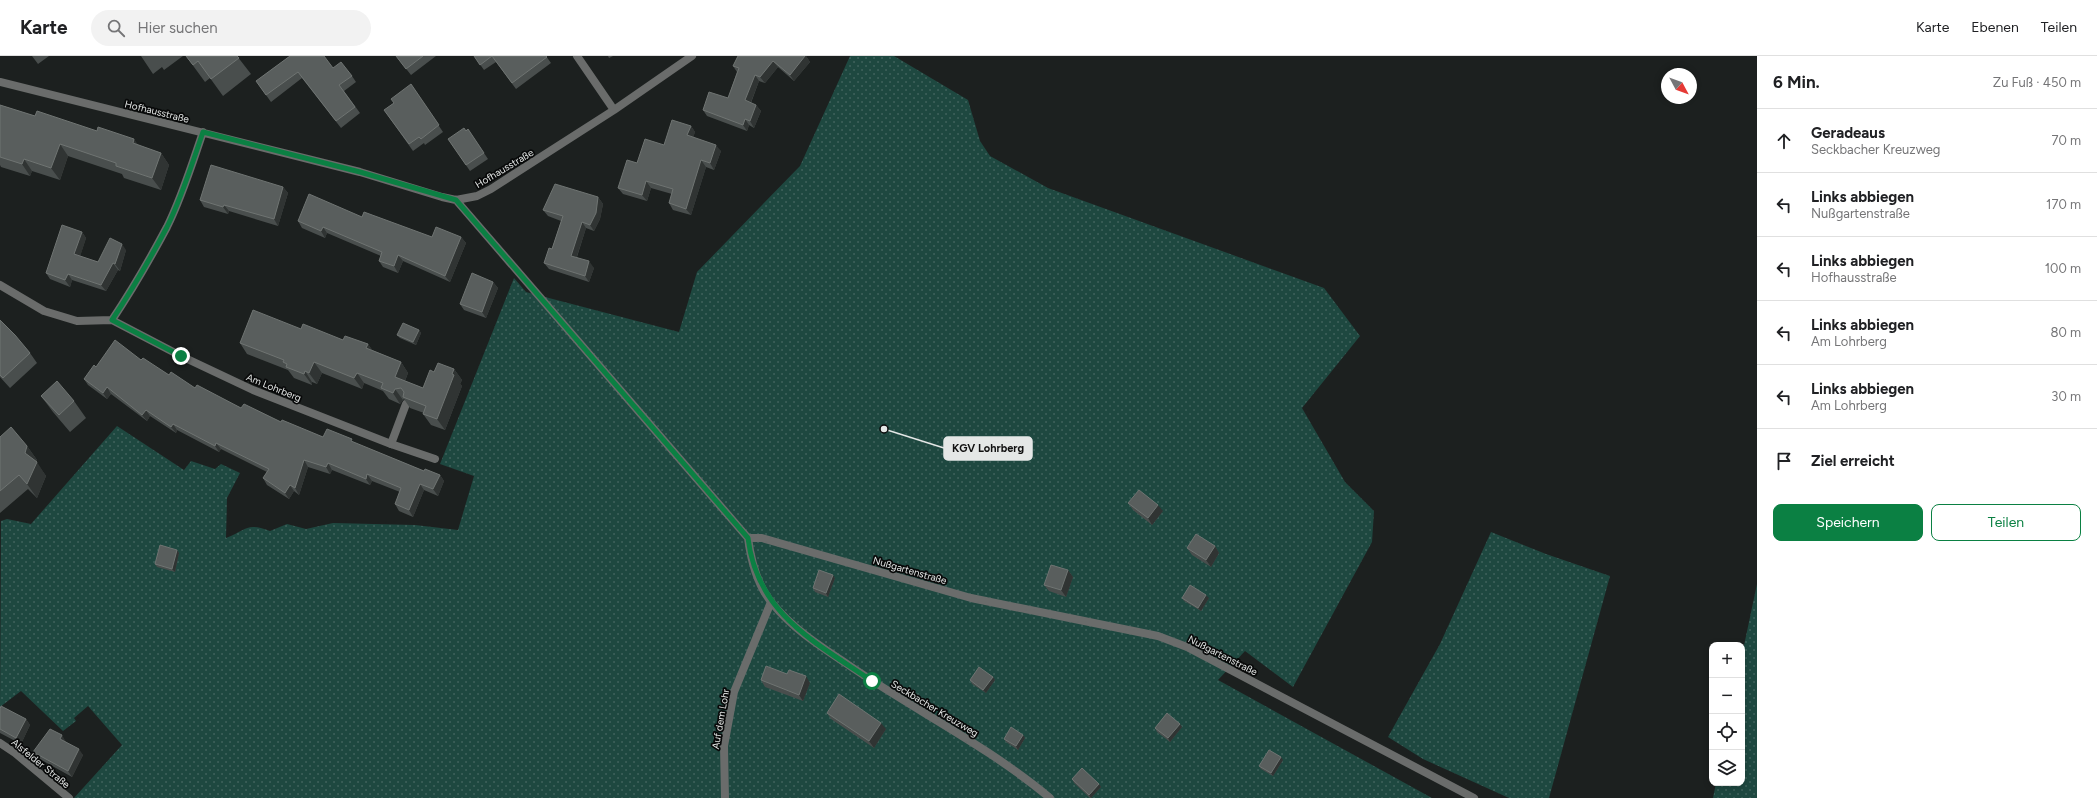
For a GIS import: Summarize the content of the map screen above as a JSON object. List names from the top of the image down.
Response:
{
  "streets": {
    "street": [
      "Hofhausstraße",
      "Am Lohrberg",
      "Nußgartenstraße",
      "Seckbacher Kreuzweg",
      "Auf dem Lohr",
      "Alsfelder Straße"
    ]
  },
  "crossings": [
    ["Nußgartenstraße", "Seckbacher Kreuzweg"],
    ["Seckbacher Kreuzweg", "Auf dem Lohr"]
  ],
  "places": ["KGV Lohrberg"],
  "north": "bottom right",
  "page": {
    "header": "Karte",
    "search": "Hier suchen",
    "nav": ["Karte", "Ebenen", "Teilen"],
    "heading": ["6 Min.", "Zu Fuß · 450 m"],
    "list": [
      ["Geradeaus", "Seckbacher Kreuzweg", "70 m"],
      ["Links abbiegen", "Nußgartenstraße", "170 m"],
      ["Links abbiegen", "Hofhausstraße", "100 m"],
      ["Links abbiegen", "Am Lohrberg", "80 m"],
      ["Links abbiegen", "Am Lohrberg", "30 m"],
      "Ziel erreicht"
    ],
    "buttons": ["Speichern", "Teilen"],
    "map_buttons": ["+", "−"]
  }
}
